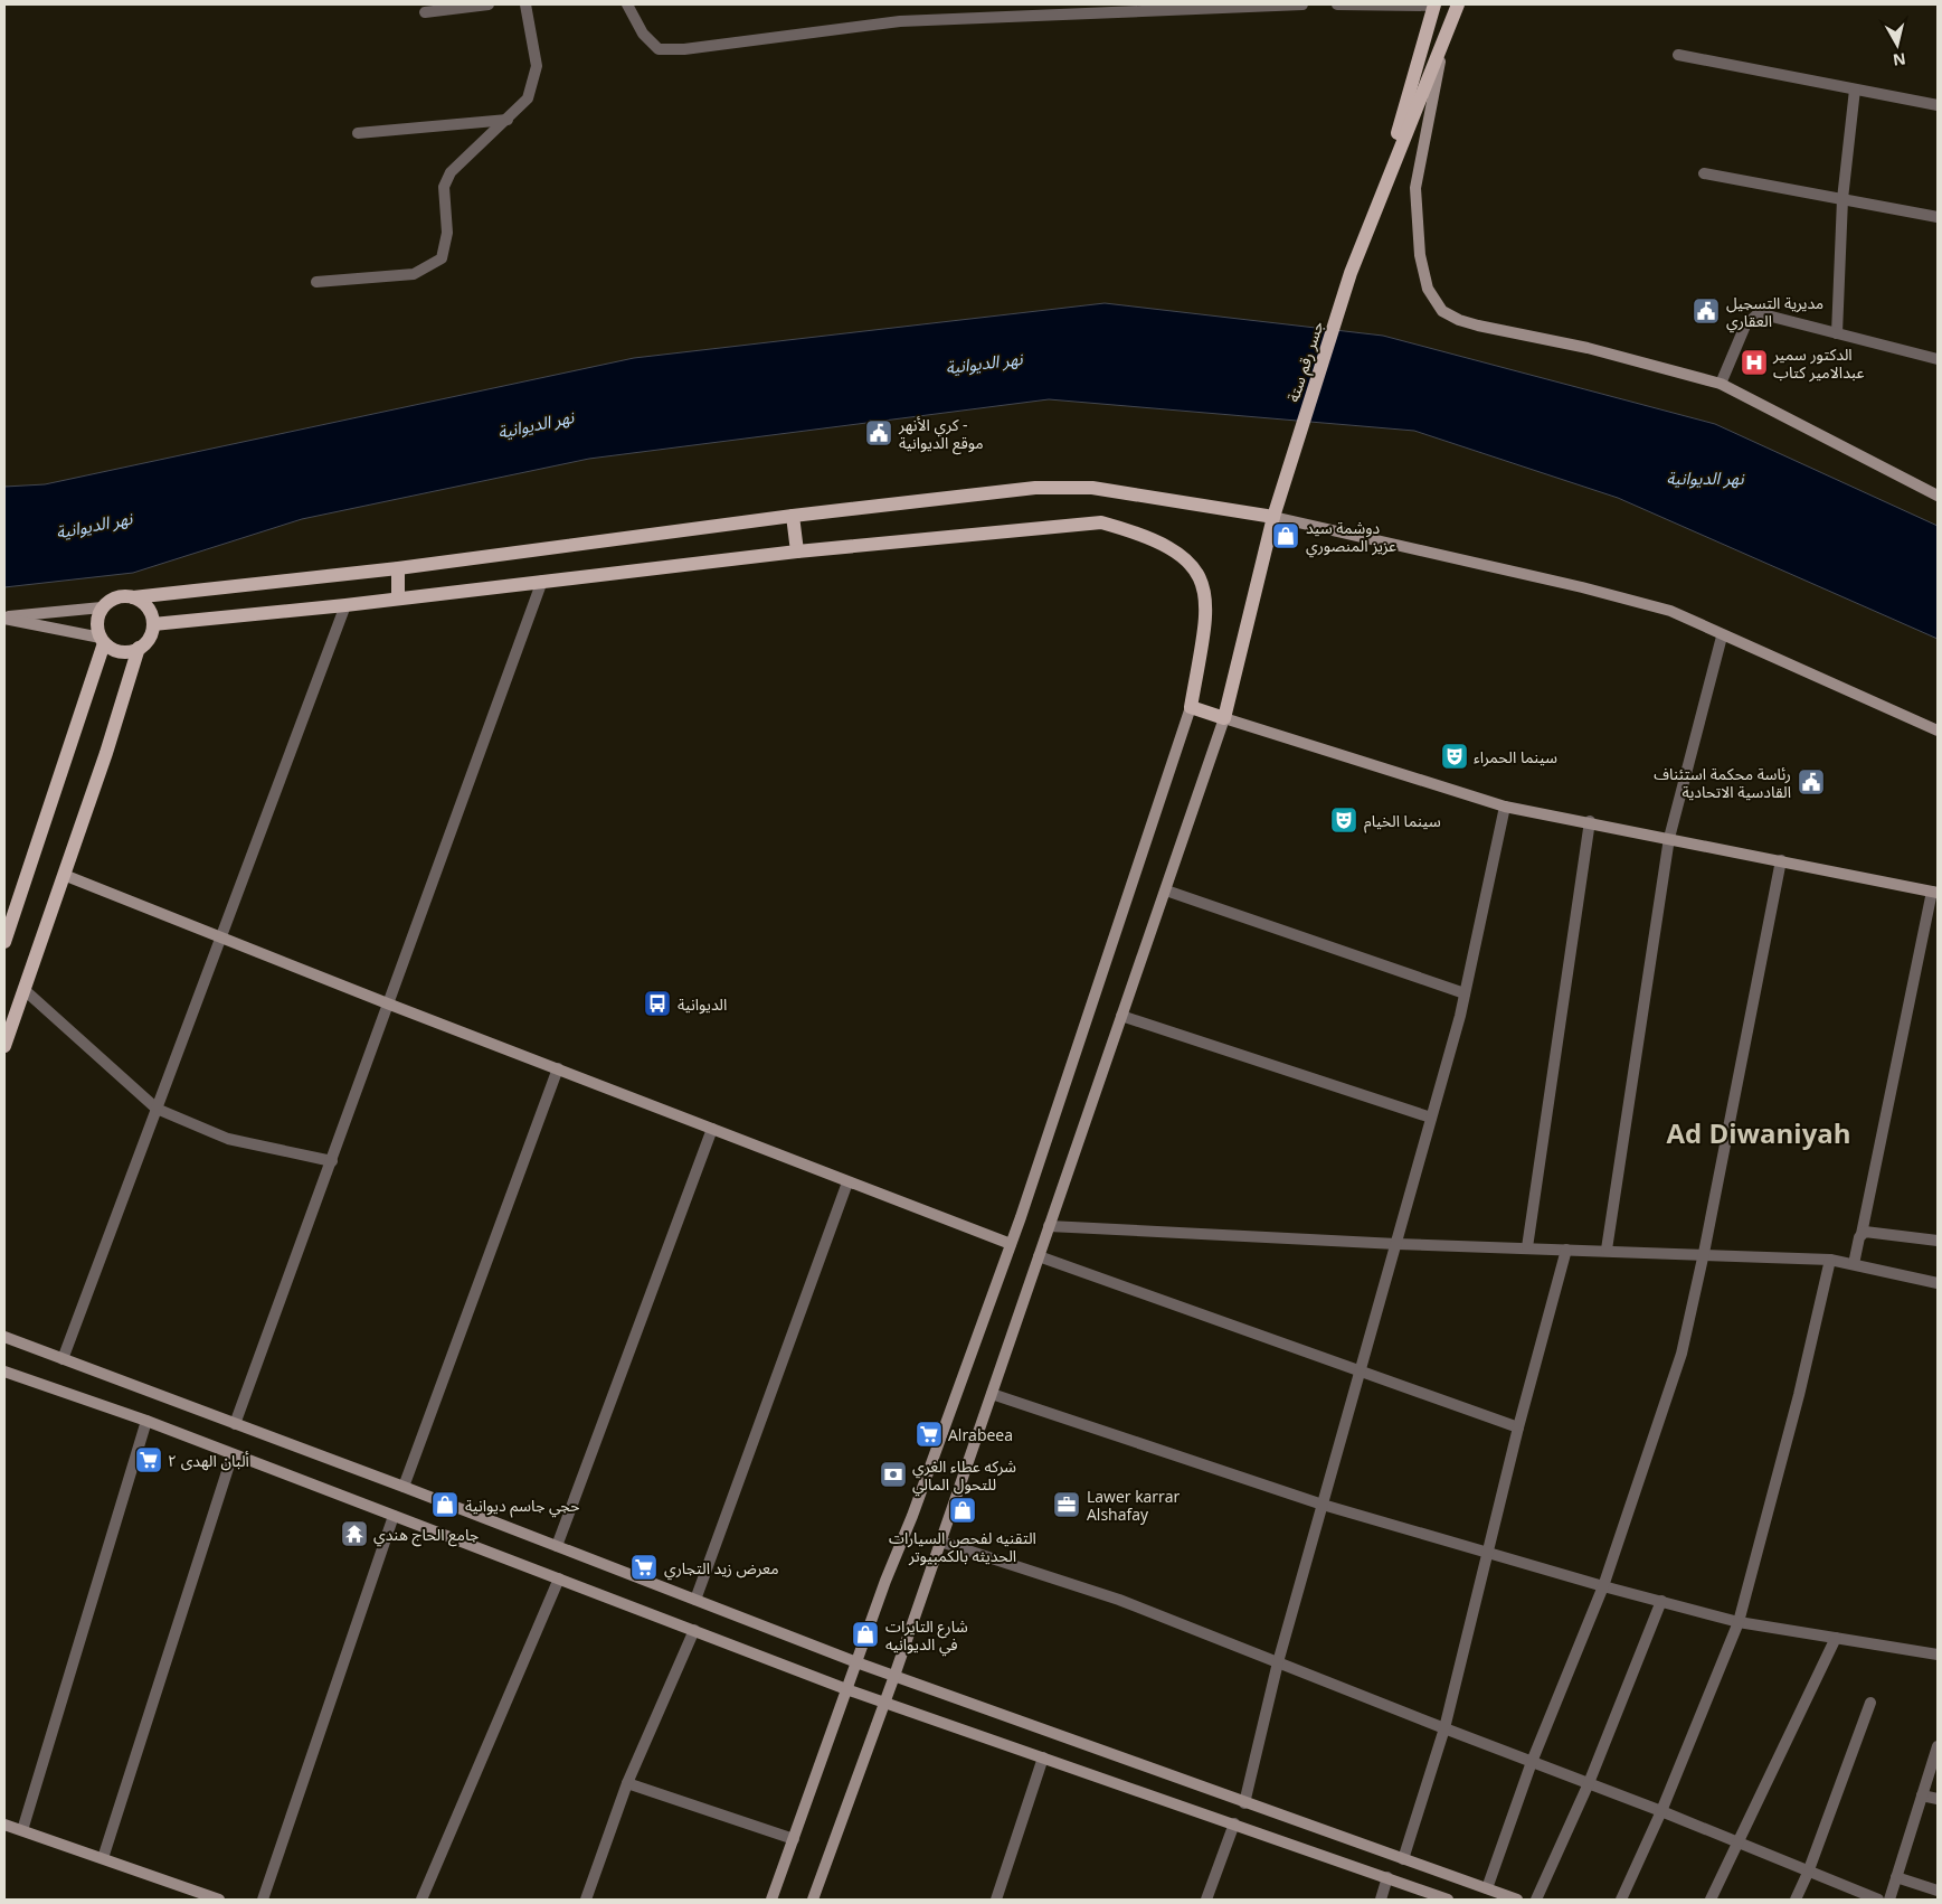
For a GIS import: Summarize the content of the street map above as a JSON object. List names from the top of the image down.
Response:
{
  "streets": {
    "main road": ["جسر رقم ستة"]
  },
  "districts": ["Ad Diwaniyah"],
  "water": ["نهر الديوانية"],
  "places": {
    "public building": ["مديرية التسجيل العقاري", "كري الأنهر - موقع الديوانية", "رئاسة محكمة استئناف القادسية الاتحادية"],
    "hospital": ["الدكتور سمير عبدالامير كتاب"],
    "shop": [
      "دوشمة سيد عزيز المنصوري",
      "حجي جاسم ديوانية",
      "التقنيه لفحص السيارات الحديثه بالكمبيوتر",
      "شارع التايرات في الديوانيه"
    ],
    "theatre": ["سينما الحمراء", "سينما الخيام"],
    "bus stop": ["الديوانية"],
    "supermarket": ["Alrabeea", "ألبان الهدى ٢", "معرض زيد التجاري"],
    "bank": ["شركه عطاء الغري للتحول المالي"],
    "office": ["Lawer karrar Alshafay"],
    "temple": ["جامع الحاج هندي"]
  },
  "north": "bottom"
}
